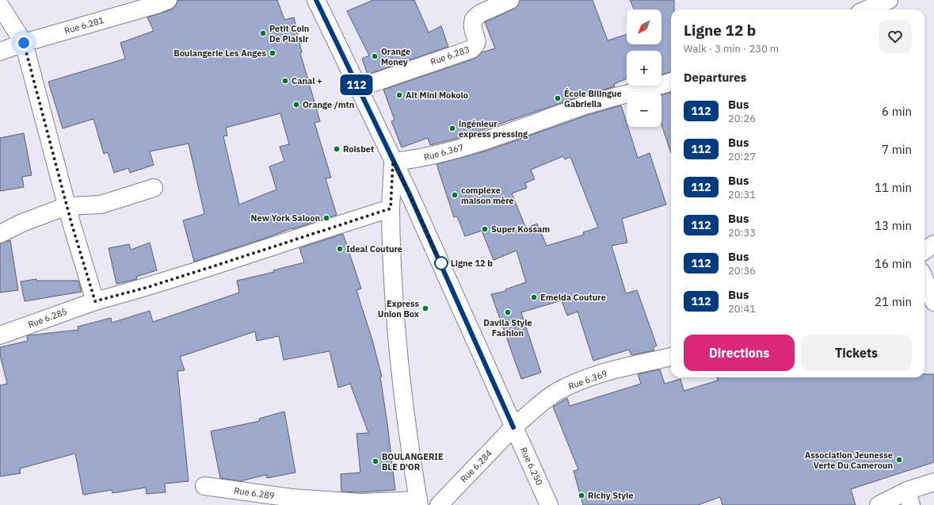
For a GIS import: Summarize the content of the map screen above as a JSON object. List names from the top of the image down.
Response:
{
  "streets": {
    "street": [
      "Rue 6.281",
      "Rue 6.283",
      "Rue 6.367",
      "Rue 6.285",
      "Rue 6.369",
      "Rue 6.284",
      "Rue 6.250",
      "Rue 6.289"
    ]
  },
  "crossings": [
    ["Rue 6.283", "Rue 6.250"],
    ["Rue 6.367", "Rue 6.250"],
    ["Rue 6.369", "Rue 6.284"],
    ["Rue 6.369", "Rue 6.250"],
    ["Rue 6.284", "Rue 6.250"]
  ],
  "places": [
    "Petit Coin De Plaisir",
    "Boulangerie Les Anges",
    "Orange Money",
    "Canal +",
    "Alt Mini Mokolo",
    "École Bilingue Gabriella",
    "Orange /mtn",
    "ingénieur express pressing",
    "Roisbet",
    "complexe maison mère",
    "New York Saloon",
    "Super Kossam",
    "Ideal Couture",
    "Ligne 12 b",
    "Emelda Couture",
    "Express Union Box",
    "Davila Style Fashion",
    "Association Jeunesse Verte Du Cameroun",
    "BOULANGERIE BLE D'OR",
    "Richy Style"
  ],
  "lines": ["bus line 112"],
  "north": "bottom left",
  "page": {
    "on_map": "112",
    "map_buttons": ["+", "−"],
    "heading": [
      ["Ligne 12 b", "Walk · 3 min · 230 m"],
      "Departures"
    ],
    "list": [
      {
        "mark": "112",
        "name": "Bus",
        "note": "20:26",
        "value": "6 min"
      },
      {
        "mark": "112",
        "name": "Bus",
        "note": "20:27",
        "value": "7 min"
      },
      {
        "mark": "112",
        "name": "Bus",
        "note": "20:31",
        "value": "11 min"
      },
      {
        "mark": "112",
        "name": "Bus",
        "note": "20:33",
        "value": "13 min"
      },
      {
        "mark": "112",
        "name": "Bus",
        "note": "20:36",
        "value": "16 min"
      },
      {
        "mark": "112",
        "name": "Bus",
        "note": "20:41",
        "value": "21 min"
      }
    ],
    "buttons": ["Directions", "Tickets"]
  }
}
